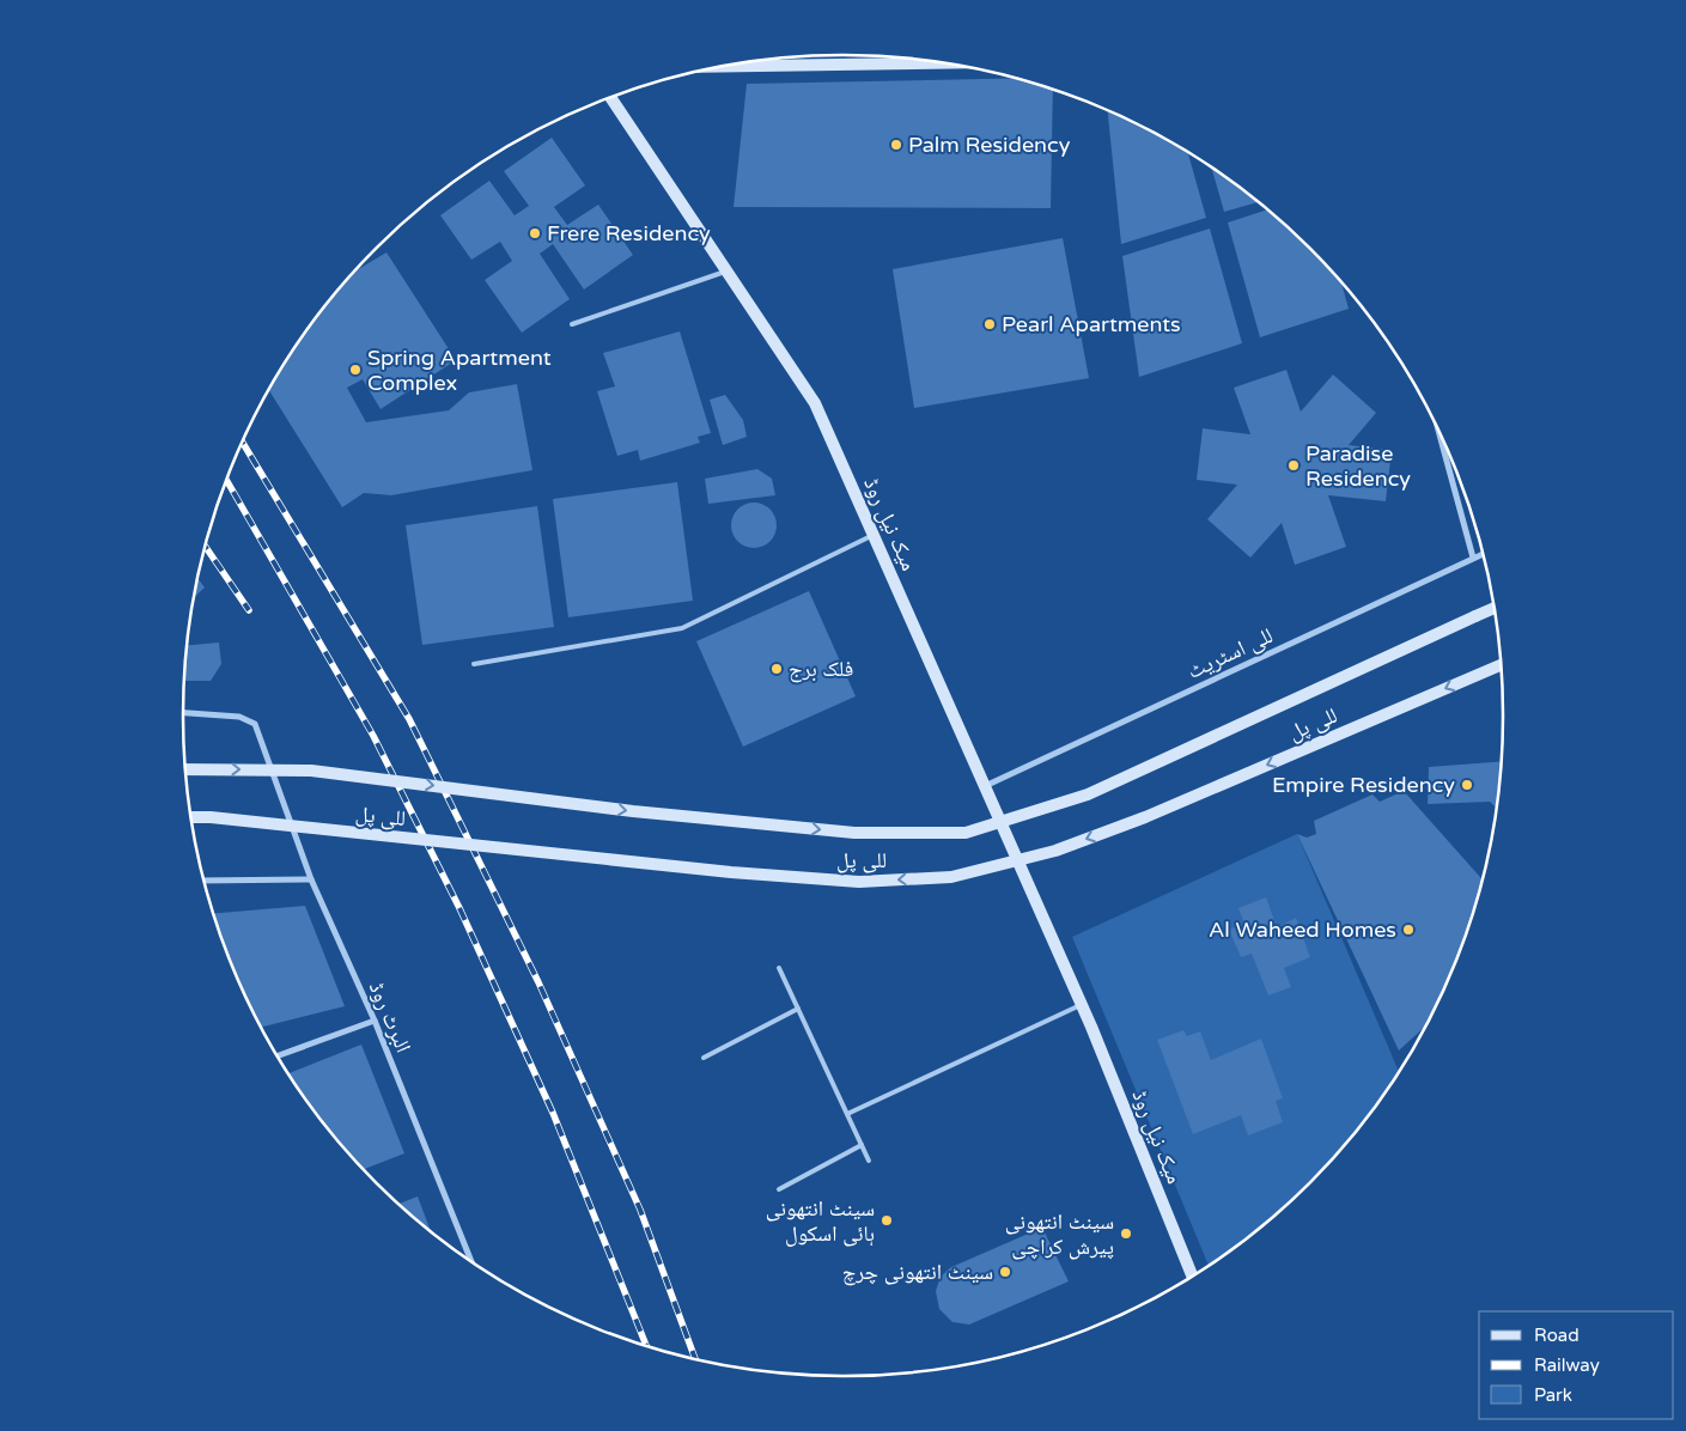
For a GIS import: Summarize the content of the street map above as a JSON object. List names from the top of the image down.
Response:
{
  "streets": {
    "main road": ["میک نیل روڈ", "للی پل"],
    "street": ["للی اسٹریٹ", "البرٹ روڈ"]
  },
  "crossings": [
    ["میک نیل روڈ", "للی اسٹریٹ"]
  ],
  "places": [
    "Palm Residency",
    "Frere Residency",
    "Pearl Apartments",
    "Spring Apartment Complex",
    "Paradise Residency",
    "فلک برج",
    "Empire Residency",
    "Al Waheed Homes",
    "سینٹ انتھونی ہائی اسکول",
    "سینٹ انتھونی پیرش کراچی",
    "سینٹ انتھونی چرچ"
  ],
  "legend": ["Road", "Railway", "Park"]
}
